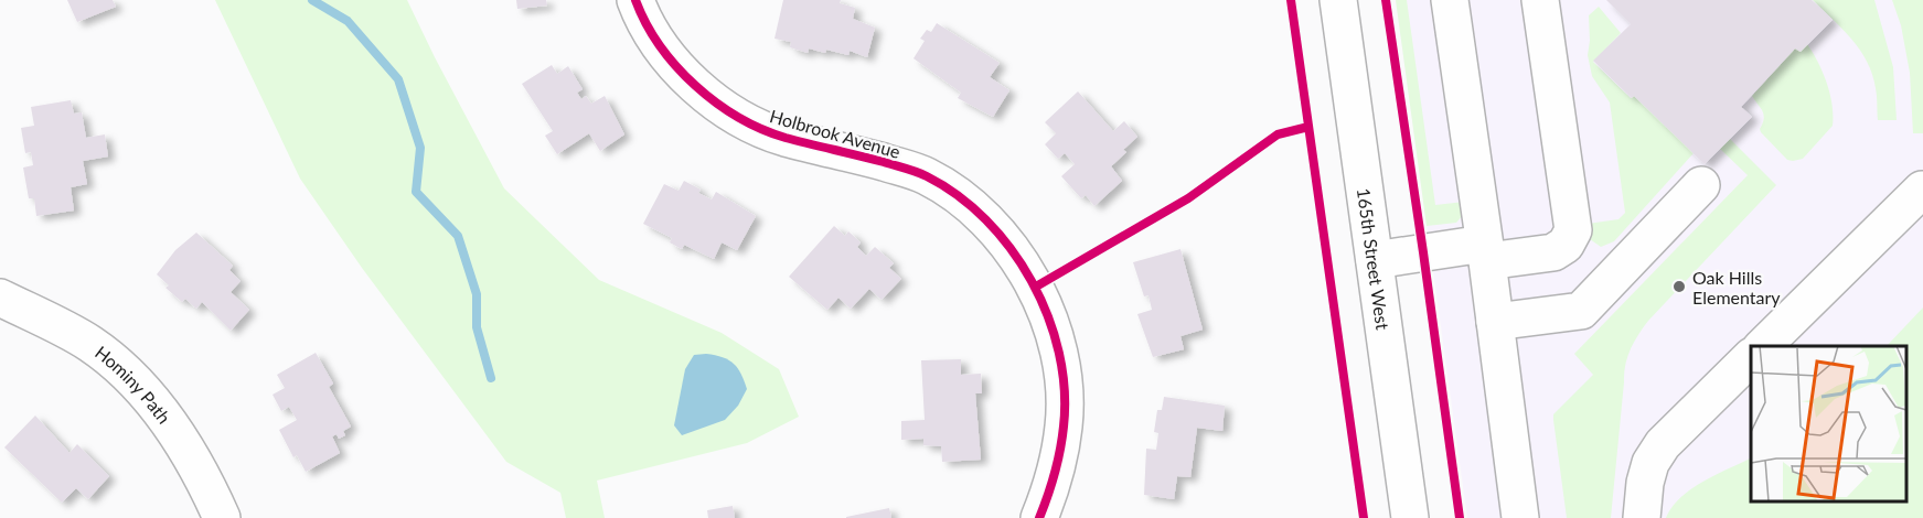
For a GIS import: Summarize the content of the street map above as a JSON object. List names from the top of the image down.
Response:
{
  "streets": {
    "street": ["Holbrook Avenue", "165th Street West", "Hominy Path"]
  },
  "places": ["Oak Hills Elementary"]
}
